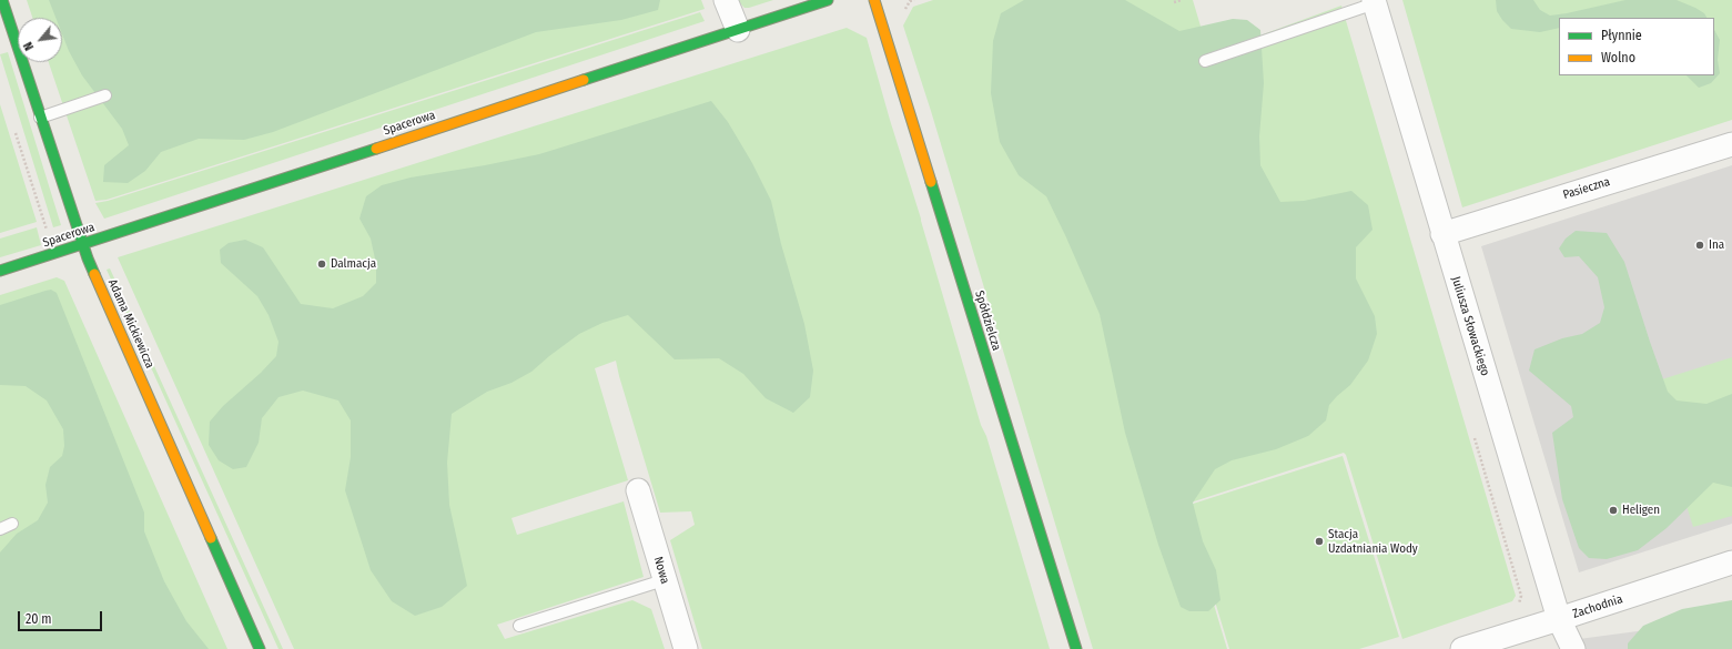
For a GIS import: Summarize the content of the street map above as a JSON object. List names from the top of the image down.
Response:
{
  "streets": {
    "street": [
      "Spacerowa",
      "Pasieczna",
      "Spółdzielcza",
      "Adama Mickiewicza",
      "Juliusza Słowackiego",
      "Nowa",
      "Zachodnia"
    ]
  },
  "crossings": [
    ["Spacerowa", "Adama Mickiewicza"],
    ["Pasieczna", "Juliusza Słowackiego"],
    ["Juliusza Słowackiego", "Zachodnia"]
  ],
  "places": [
    "Ina",
    "Dalmacja",
    "Heligen",
    "Stacja Uzdatniania Wody"
  ],
  "legend": ["Płynnie", "Wolno"],
  "scale_bar": "20 m",
  "north": "bottom left"
}
